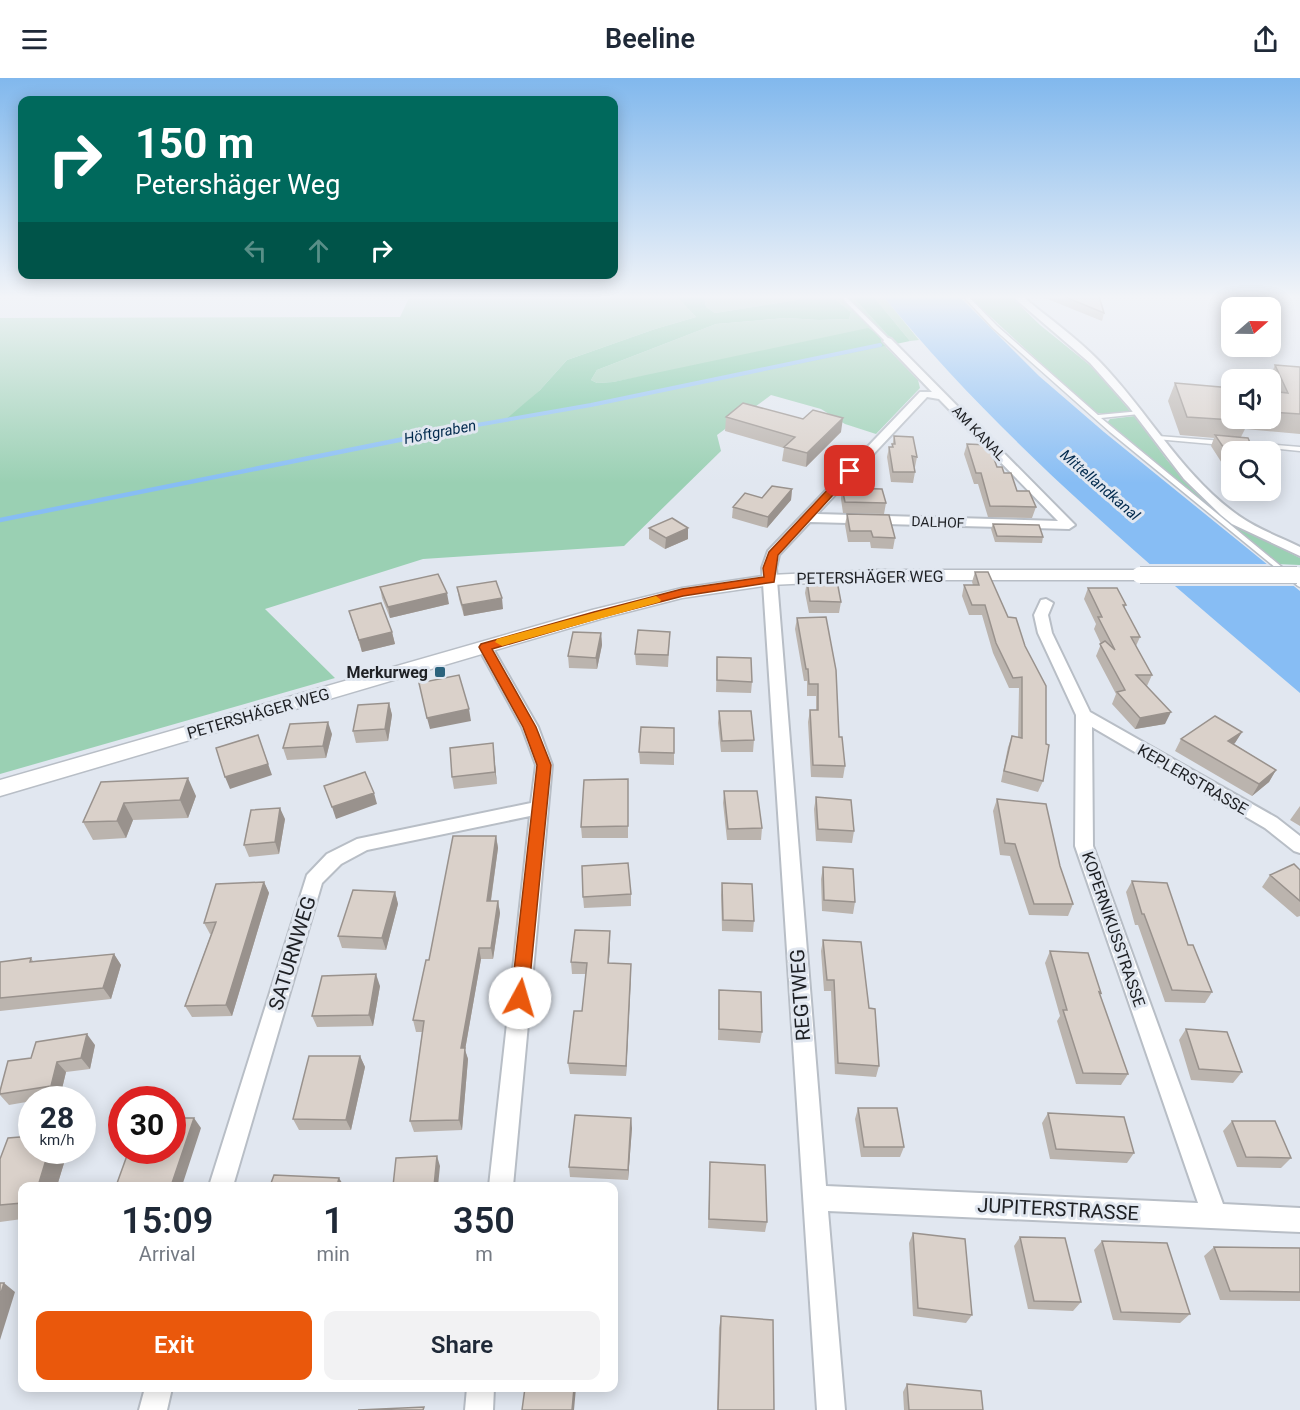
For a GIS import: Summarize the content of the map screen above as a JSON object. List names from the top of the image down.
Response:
{
  "streets": {
    "street": [
      "AM KANAL",
      "DALHOF",
      "PETERSHÄGER WEG",
      "KEPLERSTRASSE",
      "KOPERNIKUSSTRASSE",
      "SATURNWEG",
      "REGTWEG",
      "JUPITERSTRASSE"
    ]
  },
  "crossings": [
    ["AM KANAL", "DALHOF"],
    ["AM KANAL", "REGTWEG"],
    ["DALHOF", "REGTWEG"],
    ["PETERSHÄGER WEG", "REGTWEG"],
    ["KEPLERSTRASSE", "KOPERNIKUSSTRASSE"],
    ["KOPERNIKUSSTRASSE", "JUPITERSTRASSE"],
    ["REGTWEG", "JUPITERSTRASSE"]
  ],
  "water": ["Höftgraben", "Mittellandkanal"],
  "places": {
    "transit": ["Merkurweg"]
  },
  "north": "right",
  "page": {
    "header": "Beeline",
    "turn": ["150 m", "Petershäger Weg"],
    "speed": "28 km/h",
    "limit": "30",
    "eta": [
      "15:09",
      "Arrival",
      "1",
      "min",
      "350",
      "m"
    ],
    "buttons": ["Exit", "Share"]
  }
}
